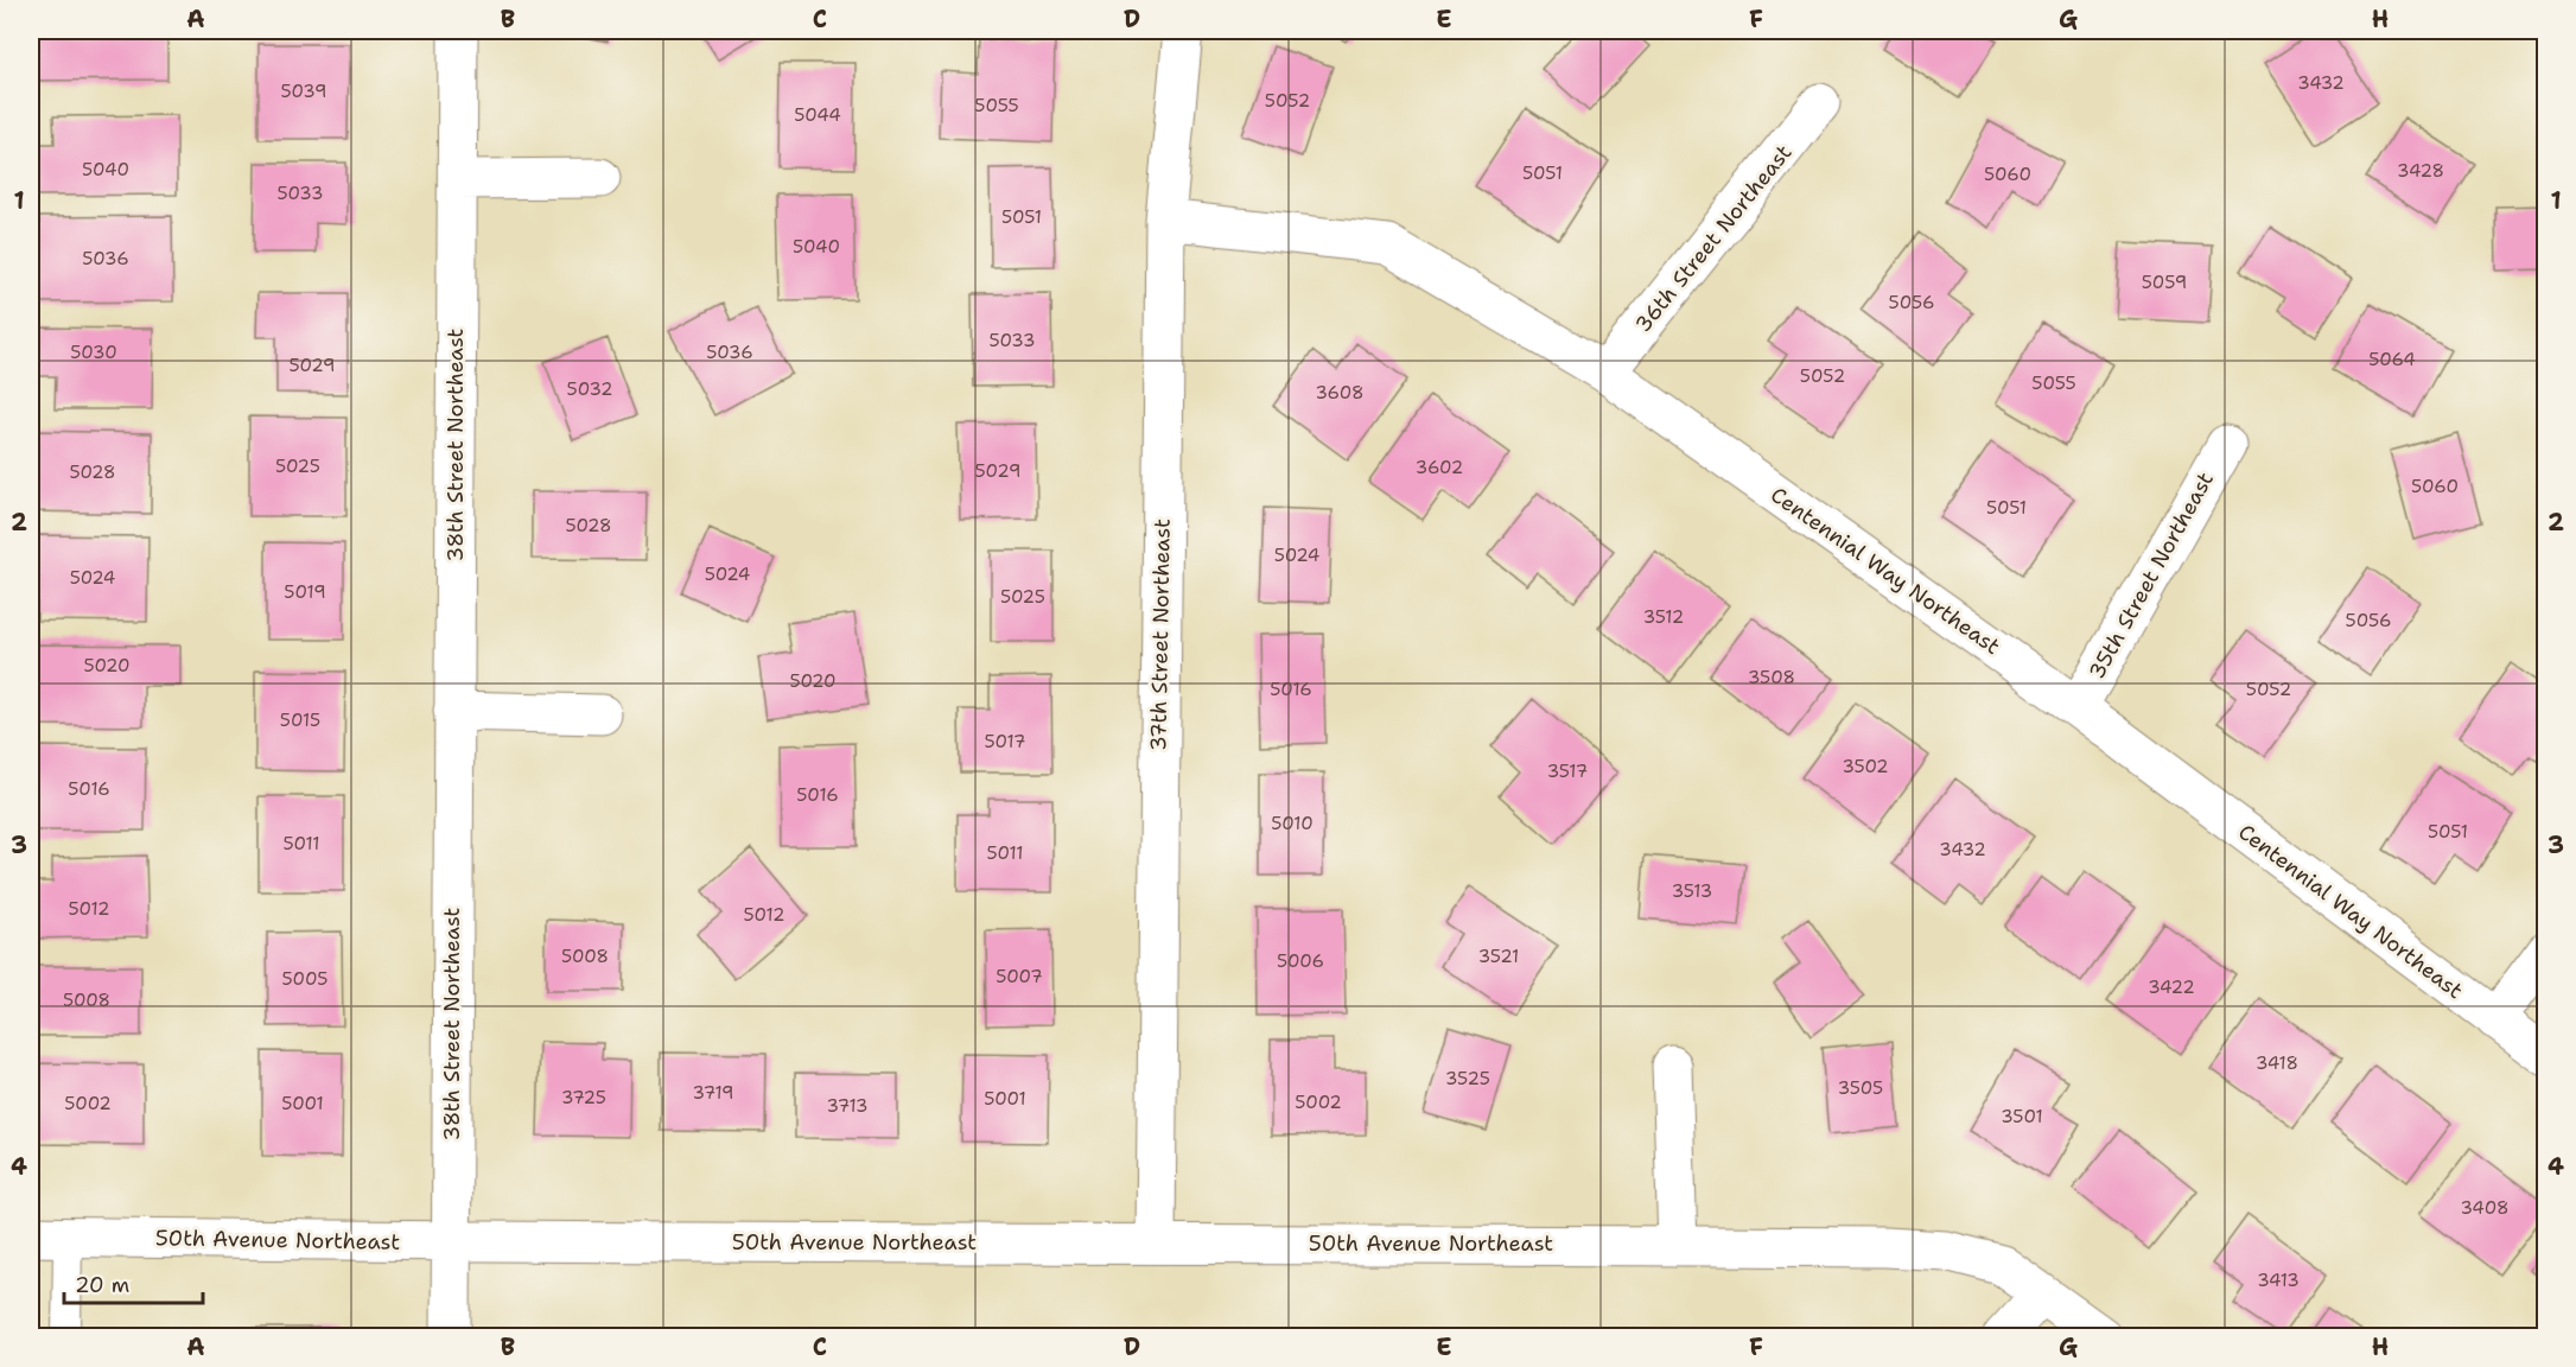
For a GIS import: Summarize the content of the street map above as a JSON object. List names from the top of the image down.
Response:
{
  "streets": {
    "street": [
      "36th Street Northeast",
      "38th Street Northeast",
      "Centennial Way Northeast",
      "35th Street Northeast",
      "37th Street Northeast",
      "50th Avenue Northeast"
    ]
  },
  "crossings": [
    ["36th Street Northeast", "Centennial Way Northeast"],
    ["38th Street Northeast", "50th Avenue Northeast"],
    ["Centennial Way Northeast", "35th Street Northeast"],
    ["Centennial Way Northeast", "37th Street Northeast"],
    ["37th Street Northeast", "50th Avenue Northeast"]
  ],
  "house_numbers": [
    "3432",
    "5039",
    "5052",
    "5055",
    "5044",
    "5040",
    "3428",
    "5051",
    "5060",
    "5033",
    "5051",
    "5040",
    "5036",
    "5059",
    "5056",
    "5033",
    "5030",
    "5036",
    "5064",
    "5029",
    "5052",
    "5055",
    "5032",
    "3608",
    "5025",
    "3602",
    "5029",
    "5028",
    "5060",
    "5051",
    "5028",
    "5024",
    "5024",
    "5024",
    "5019",
    "5025",
    "3512",
    "5056",
    "5020",
    "3508",
    "5020",
    "5016",
    "5052",
    "5015",
    "5017",
    "3502",
    "3517",
    "5016",
    "5016",
    "5010",
    "5051",
    "5011",
    "3432",
    "5011",
    "3513",
    "5012",
    "5012",
    "5008",
    "3521",
    "5006",
    "5007",
    "5005",
    "3422",
    "5008",
    "3418",
    "3525",
    "3505",
    "3719",
    "3725",
    "5001",
    "5002",
    "5002",
    "5001",
    "3713",
    "3501",
    "3408",
    "3413"
  ],
  "scale_bar": "20 m",
  "grid": {
    "columns": [
      "A",
      "B",
      "C",
      "D",
      "E",
      "F",
      "G",
      "H"
    ],
    "rows": [
      "1",
      "2",
      "3",
      "4"
    ]
  }
}
